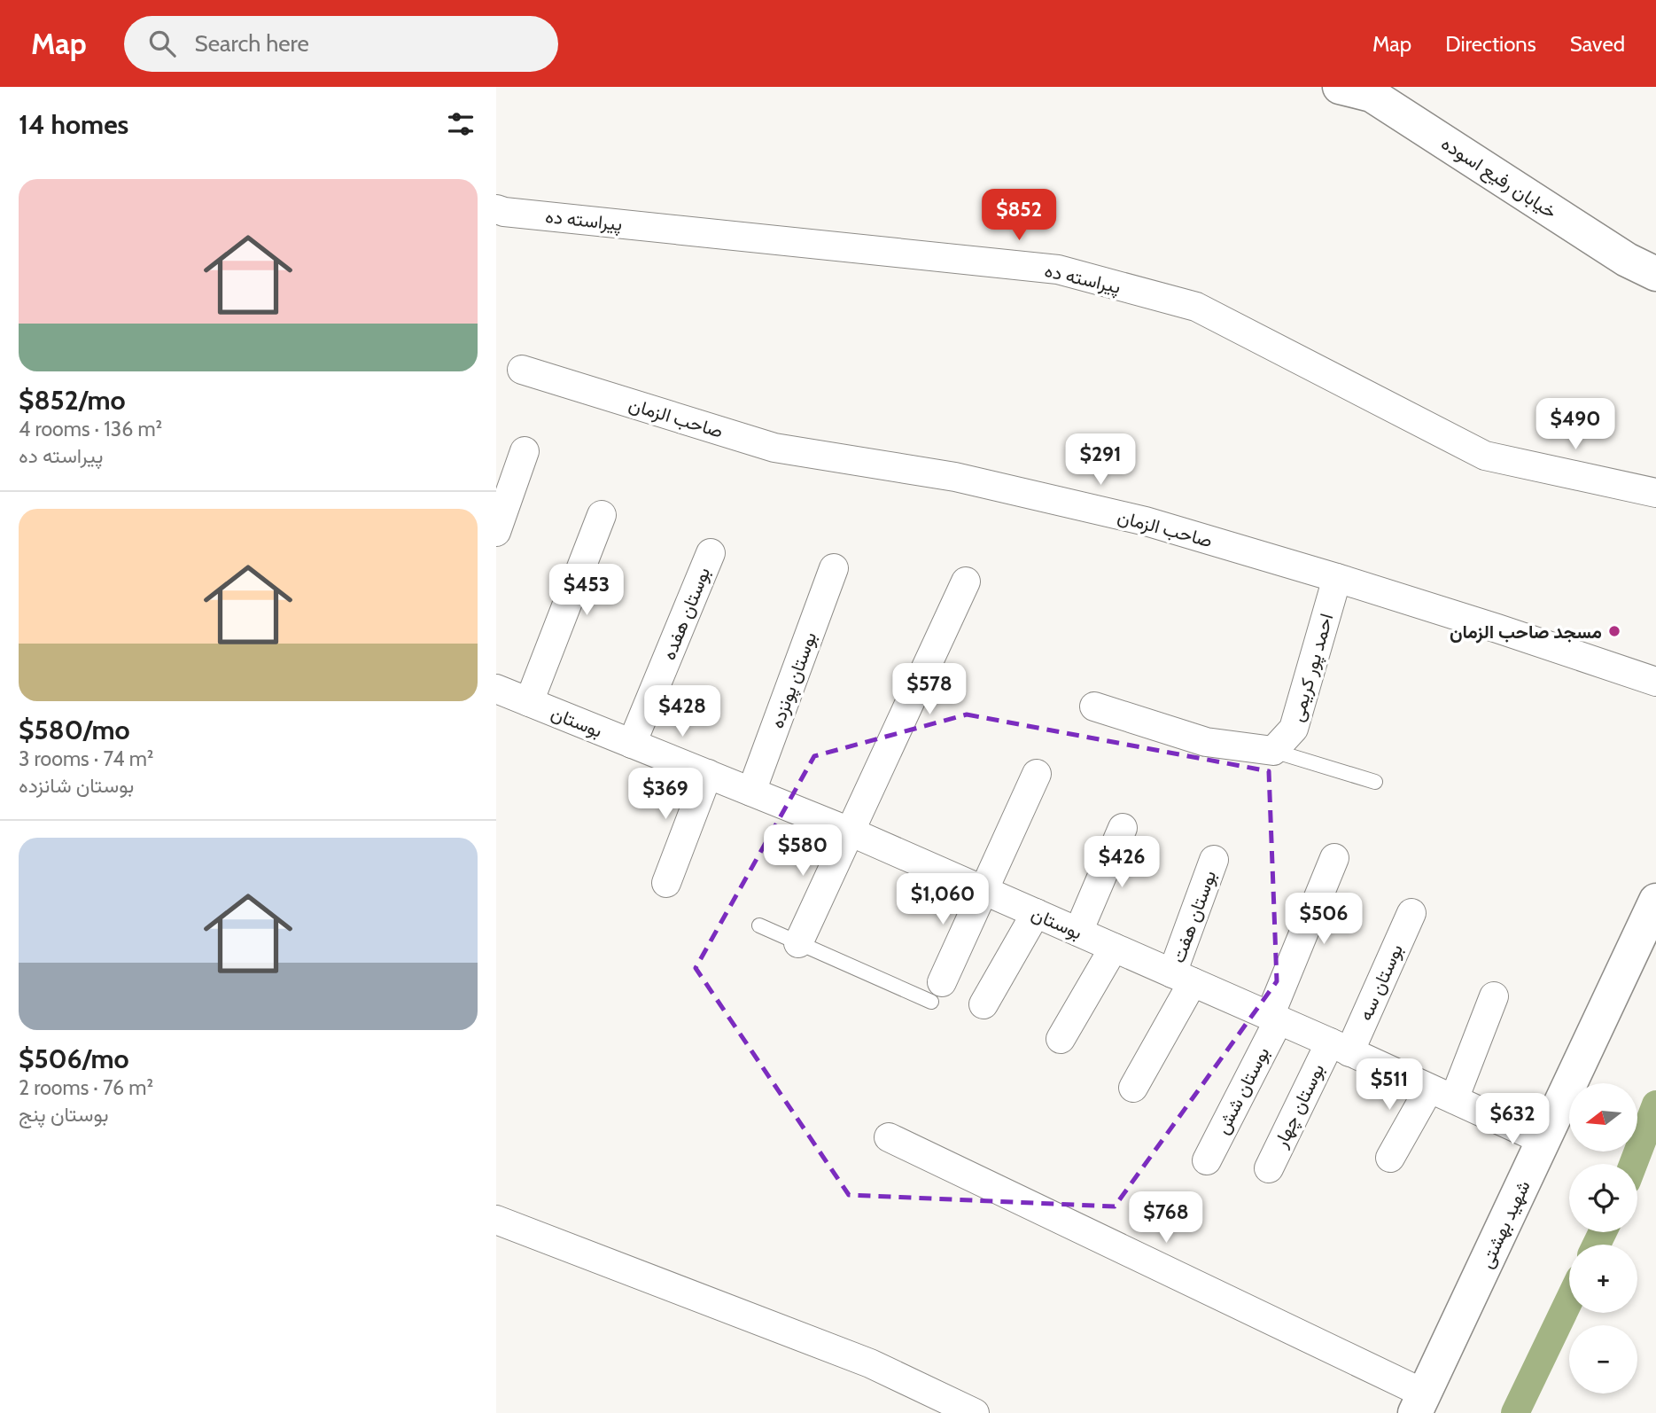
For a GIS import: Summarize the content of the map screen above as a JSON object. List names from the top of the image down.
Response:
{
  "streets": {
    "main road": ["خیابان رفیع اسوده", "شهید بهشتی"],
    "street": [
      "پیراسته ده",
      "صاحب الزمان",
      "بوستان هفده",
      "احمد پور کریمی",
      "بوستان پونزده",
      "بوستان",
      "بوستان هفت",
      "بوستان سه",
      "بوستان شش",
      "بوستان چهار"
    ]
  },
  "crossings": [
    ["صاحب الزمان", "احمد پور کریمی"],
    ["بوستان هفده", "بوستان"],
    ["بوستان پونزده", "بوستان"],
    ["بوستان", "بوستان هفت"],
    ["بوستان", "بوستان سه"],
    ["بوستان", "بوستان شش"],
    ["بوستان", "بوستان چهار"],
    ["بوستان", "شهید بهشتی"],
    ["بوستان سه", "بوستان چهار"]
  ],
  "places": ["مسجد صاحب الزمان"],
  "north": "left",
  "page": {
    "header": "Map",
    "search": "Search here",
    "nav": ["Map", "Directions", "Saved"],
    "heading": "14 homes",
    "list": [
      {
        "name": "$852/mo",
        "note": "4 rooms · 136 m² · پیراسته ده"
      },
      {
        "name": "$580/mo",
        "note": "3 rooms · 74 m² · بوستان شانزده"
      },
      {
        "name": "$506/mo",
        "note": "2 rooms · 76 m² · بوستان پنج"
      }
    ],
    "price": [
      "$852",
      "$490",
      "$291",
      "$453",
      "$578",
      "$428",
      "$369",
      "$580",
      "$426",
      "$1,060",
      "$506",
      "$511",
      "$632",
      "$768"
    ],
    "map_buttons": ["+", "−"]
  }
}
